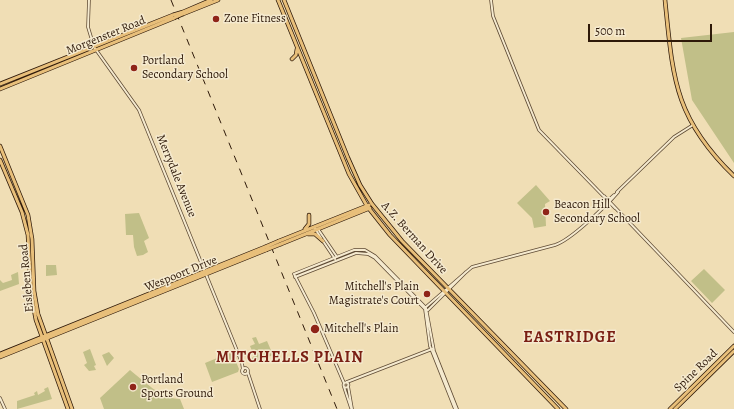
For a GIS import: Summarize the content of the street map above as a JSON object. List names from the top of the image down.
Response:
{
  "streets": {
    "main road": [
      "Morgenster Road",
      "A.Z. Berman Drive",
      "Wespoort Drive",
      "Eisleben Road",
      "Spine Road"
    ],
    "street": ["Merrydale Avenue"]
  },
  "crossings": [
    ["Morgenster Road", "Merrydale Avenue"],
    ["Merrydale Avenue", "Wespoort Drive"],
    ["A.Z. Berman Drive", "Wespoort Drive"],
    ["Wespoort Drive", "Eisleben Road"]
  ],
  "districts": ["EASTRIDGE", "MITCHELLS PLAIN"],
  "places": [
    "Zone Fitness",
    "Portland Secondary School",
    "Beacon Hill Secondary School",
    "Mitchell's Plain Magistrate's Court",
    "Mitchell's Plain",
    "Portland Sports Ground"
  ],
  "scale_bar": "500 m"
}
